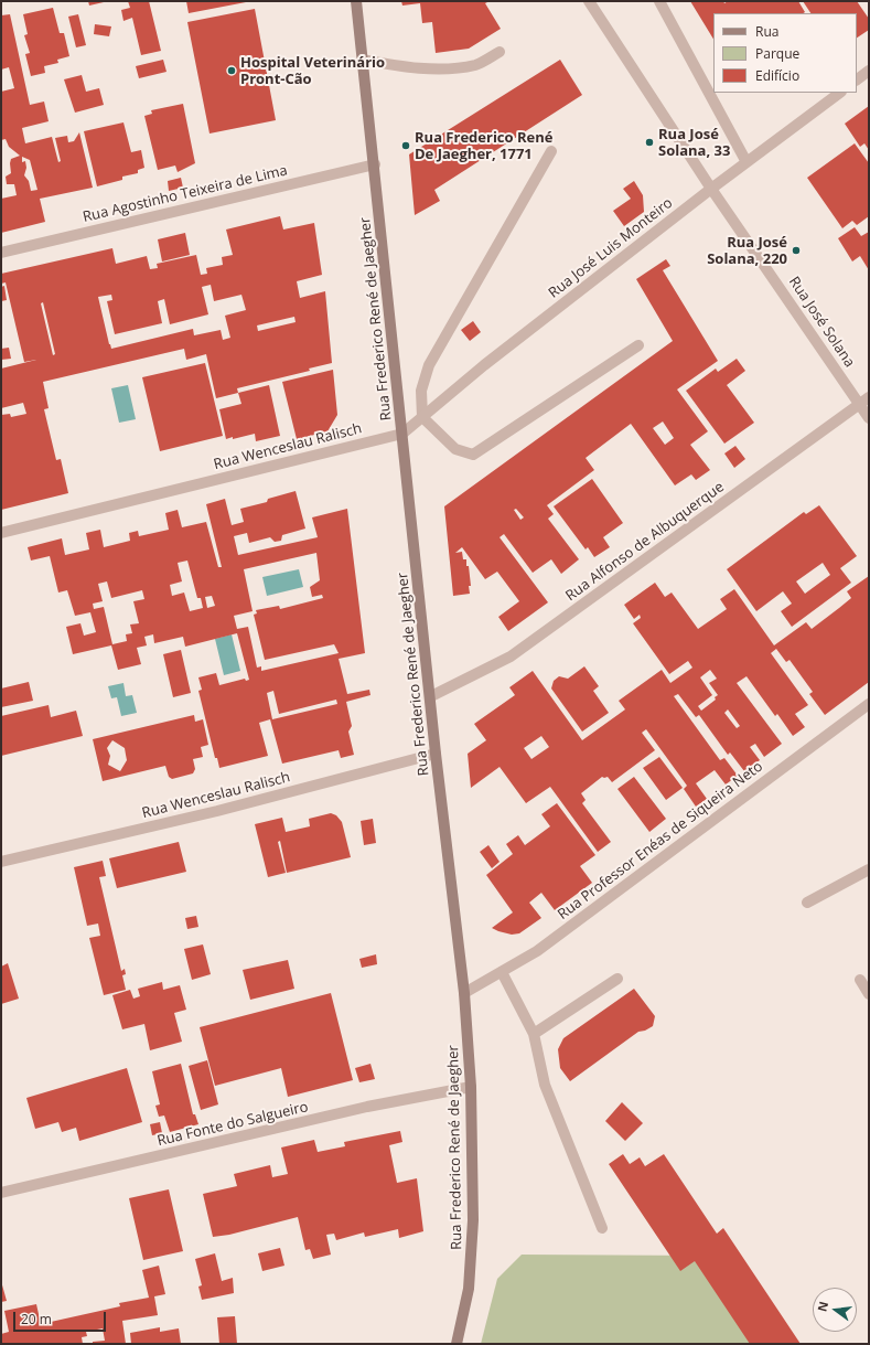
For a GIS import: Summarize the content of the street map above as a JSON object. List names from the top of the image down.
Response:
{
  "streets": {
    "main road": ["Rua Frederico René de Jaegher"],
    "street": [
      "Rua Agostinho Teixeira de Lima",
      "Rua José Luis Monteiro",
      "Rua José Solana",
      "Rua Wenceslau Ralisch",
      "Rua Alfonso de Albuquerque",
      "Rua Professor Enéas de Siqueira Neto",
      "Rua Fonte do Salgueiro"
    ]
  },
  "crossings": [
    ["Rua Agostinho Teixeira de Lima", "Rua Frederico René de Jaegher"],
    ["Rua José Luis Monteiro", "Rua Frederico René de Jaegher"],
    ["Rua José Luis Monteiro", "Rua José Solana"],
    ["Rua José Luis Monteiro", "Rua Wenceslau Ralisch"],
    ["Rua Frederico René de Jaegher", "Rua Wenceslau Ralisch"],
    ["Rua Frederico René de Jaegher", "Rua Alfonso de Albuquerque"],
    ["Rua Frederico René de Jaegher", "Rua Professor Enéas de Siqueira Neto"],
    ["Rua Frederico René de Jaegher", "Rua Fonte do Salgueiro"],
    ["Rua José Solana", "Rua Alfonso de Albuquerque"]
  ],
  "places": [
    "Hospital Veterinário Pront-Cão",
    "Rua José Solana, 33",
    "Rua Frederico René De Jaegher, 1771",
    "Rua José Solana, 220"
  ],
  "legend": ["Rua", "Parque", "Edifício"],
  "scale_bar": "20 m",
  "north": "left"
}
